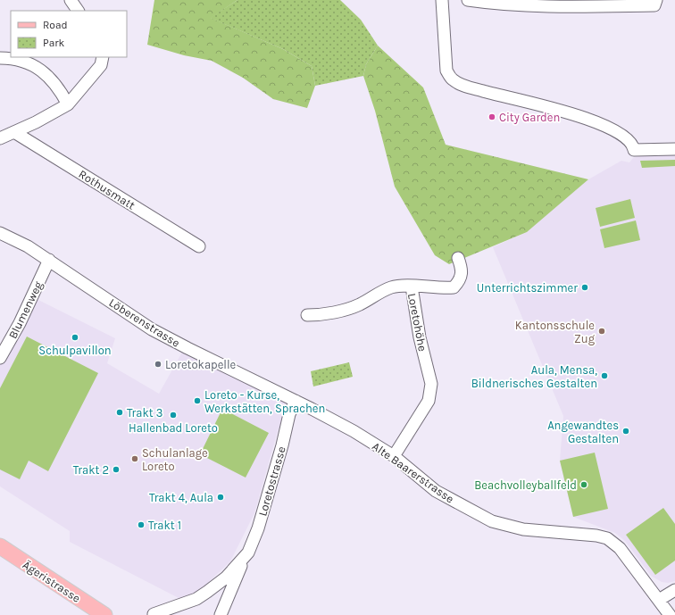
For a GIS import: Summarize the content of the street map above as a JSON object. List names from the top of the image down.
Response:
{
  "streets": {
    "main road": ["Ägeristrasse"],
    "street": [
      "Rothusmatt",
      "Blumenweg",
      "Löberenstrasse",
      "Loretohöhe",
      "Alte Baarerstrasse",
      "Loretostrasse"
    ]
  },
  "crossings": [
    ["Blumenweg", "Löberenstrasse"],
    ["Löberenstrasse", "Alte Baarerstrasse"],
    ["Löberenstrasse", "Loretostrasse"],
    ["Loretohöhe", "Alte Baarerstrasse"],
    ["Alte Baarerstrasse", "Loretostrasse"]
  ],
  "places": [
    "City Garden",
    "Unterrichtszimmer",
    "Kantonsschule Zug",
    "Schulpavillon",
    "Loretokapelle",
    "Aula, Mensa, Bildnerisches Gestalten",
    "Loreto - Kurse, Werkstätten, Sprachen",
    "Trakt 3",
    "Hallenbad Loreto",
    "Angewandtes Gestalten",
    "Schulanlage Loreto",
    "Trakt 2",
    "Beachvolleyballfeld",
    "Trakt 4, Aula",
    "Trakt 1"
  ],
  "legend": ["Road", "Park"]
}
